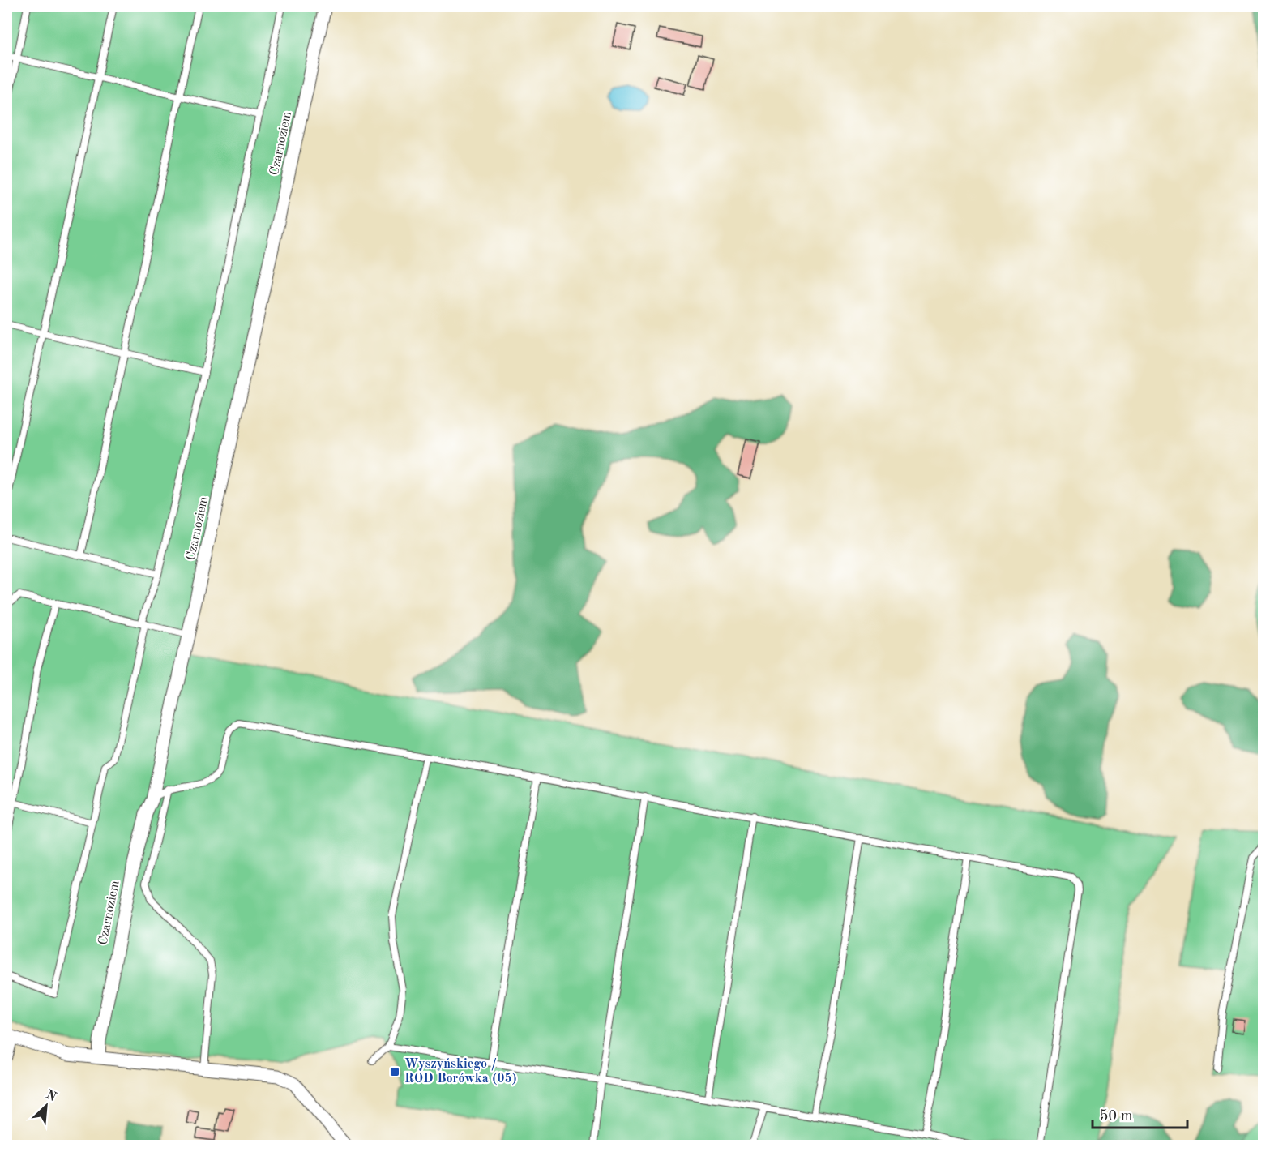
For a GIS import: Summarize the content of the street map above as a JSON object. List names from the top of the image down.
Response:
{
  "streets": {
    "street": ["Czarnoziem"]
  },
  "places": {
    "transit": ["Wyszyńskiego / ROD Borówka (05)"]
  },
  "scale_bar": "50 m",
  "north": "top right"
}
